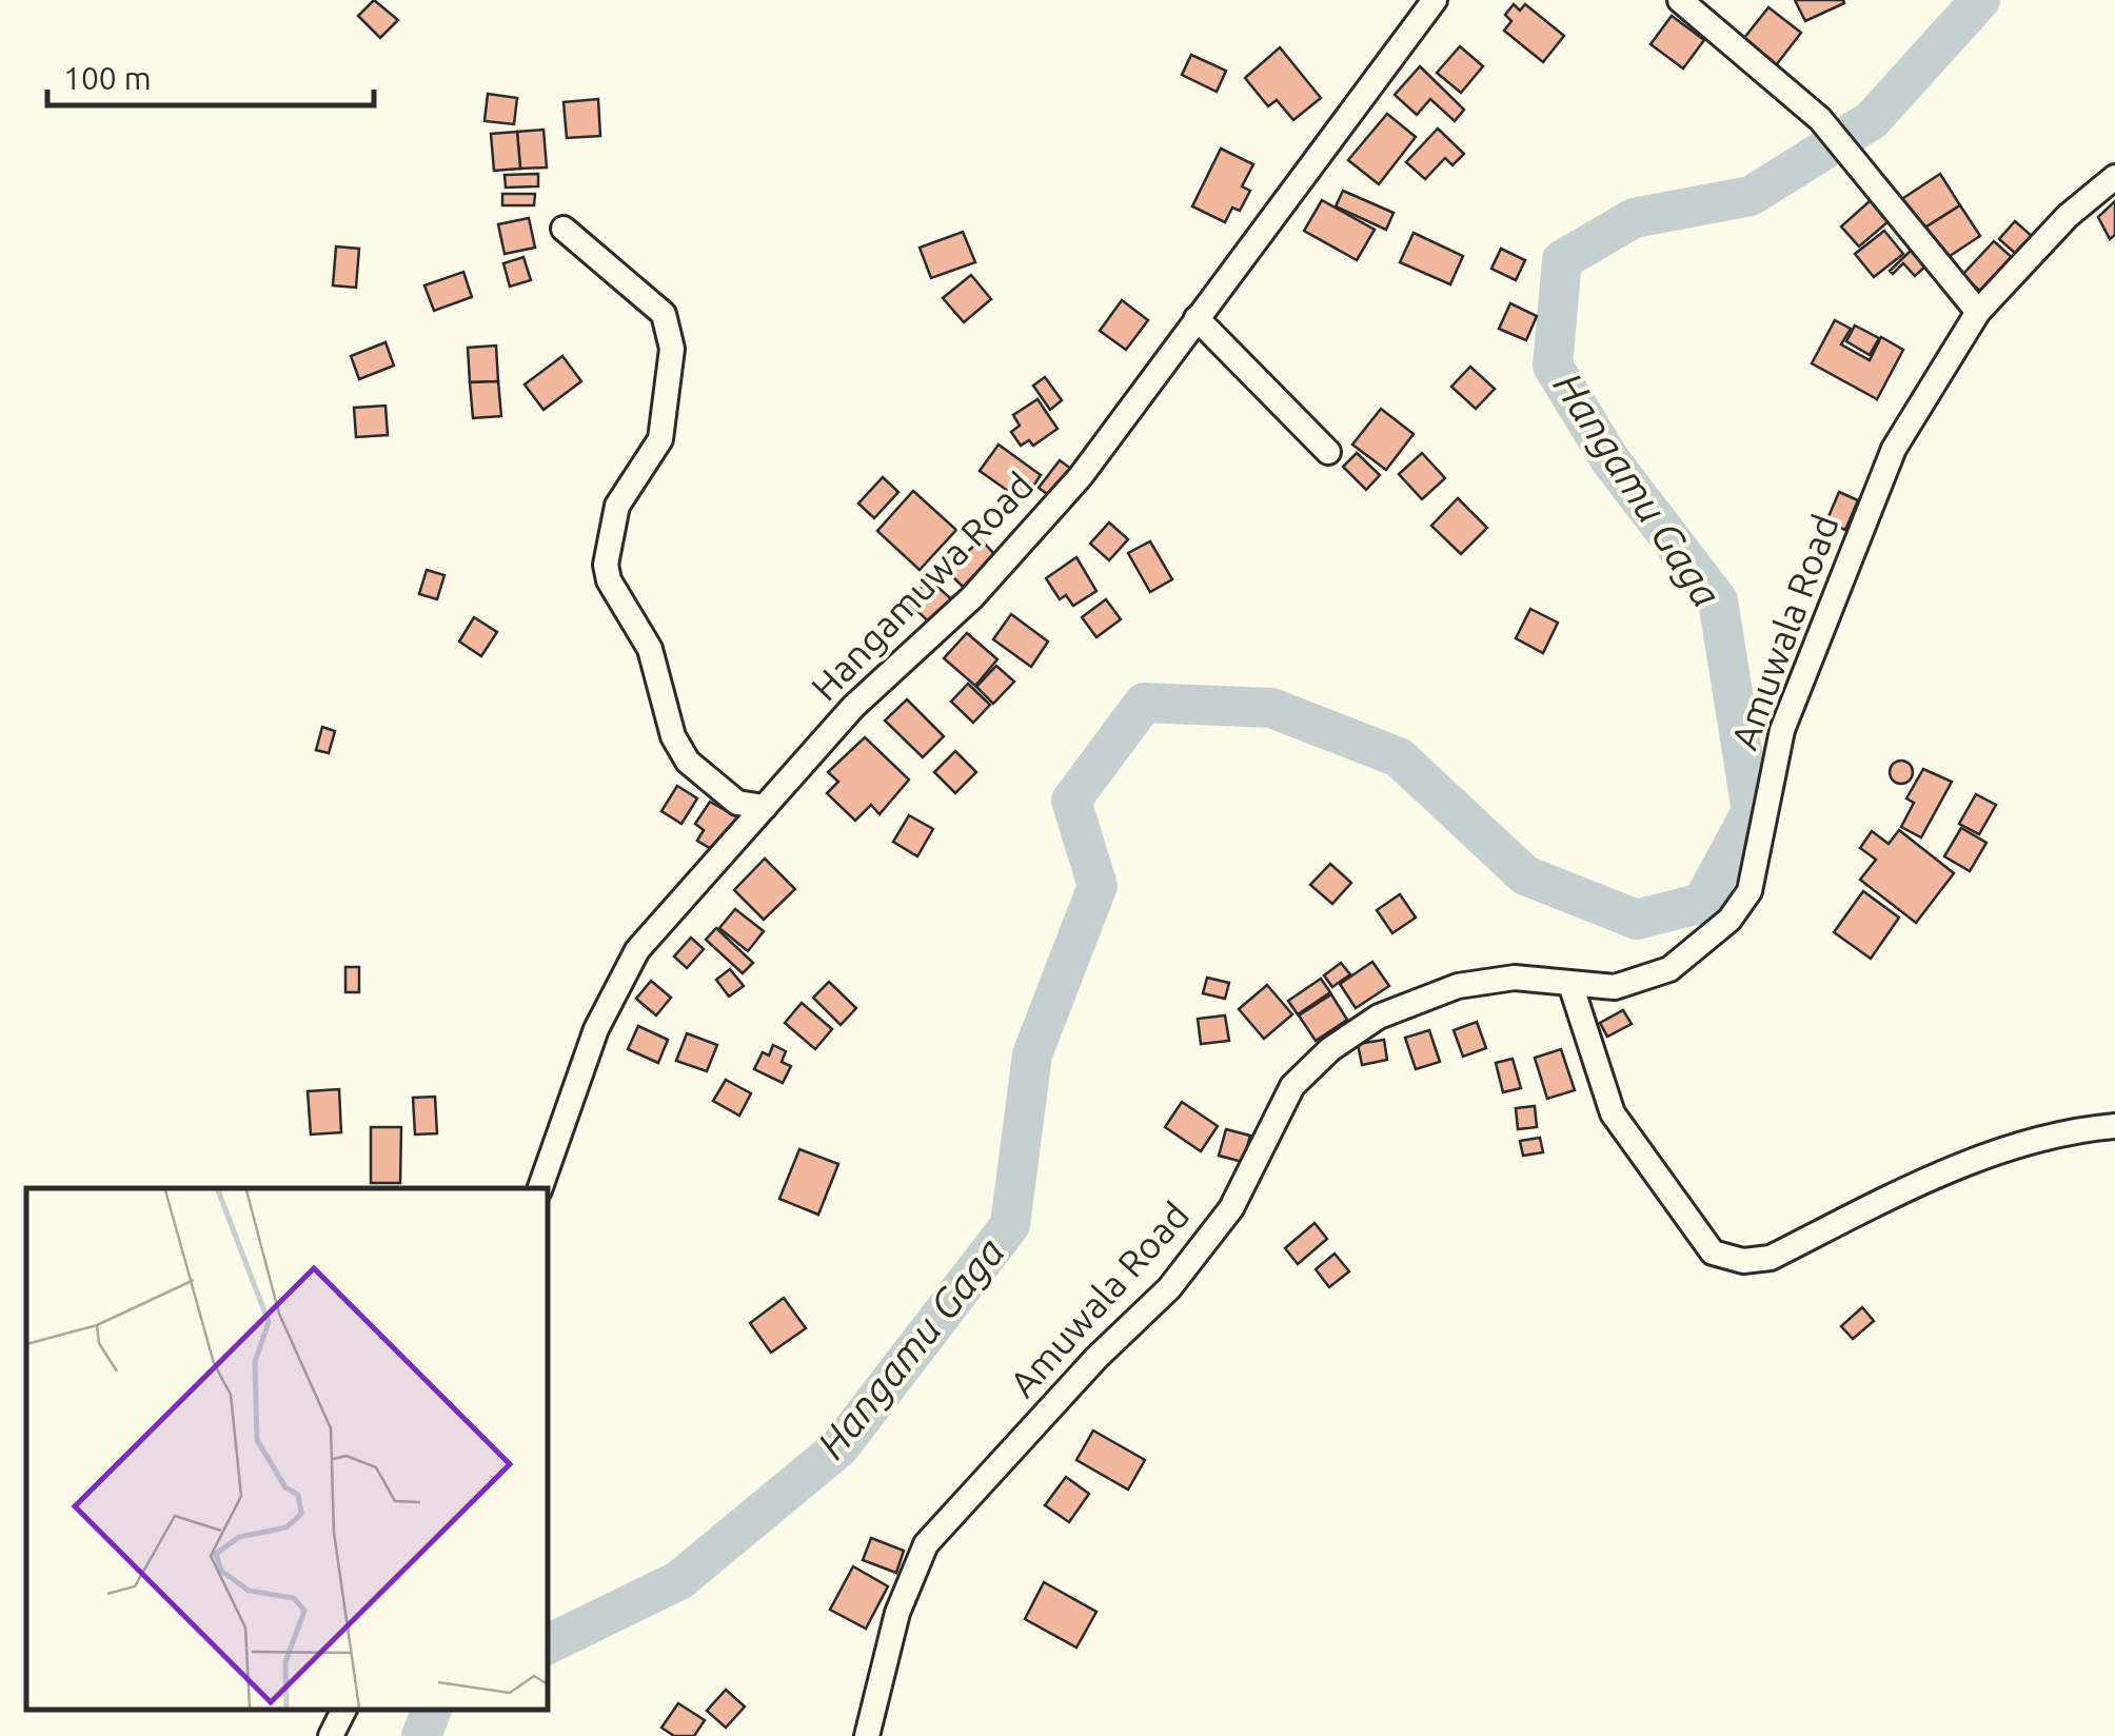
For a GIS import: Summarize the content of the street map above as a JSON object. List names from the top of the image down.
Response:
{
  "streets": {
    "street": ["Hangamuwa Road", "Amuwala Road"]
  },
  "water": ["Hangamu Gaga"],
  "scale_bar": "100 m"
}
